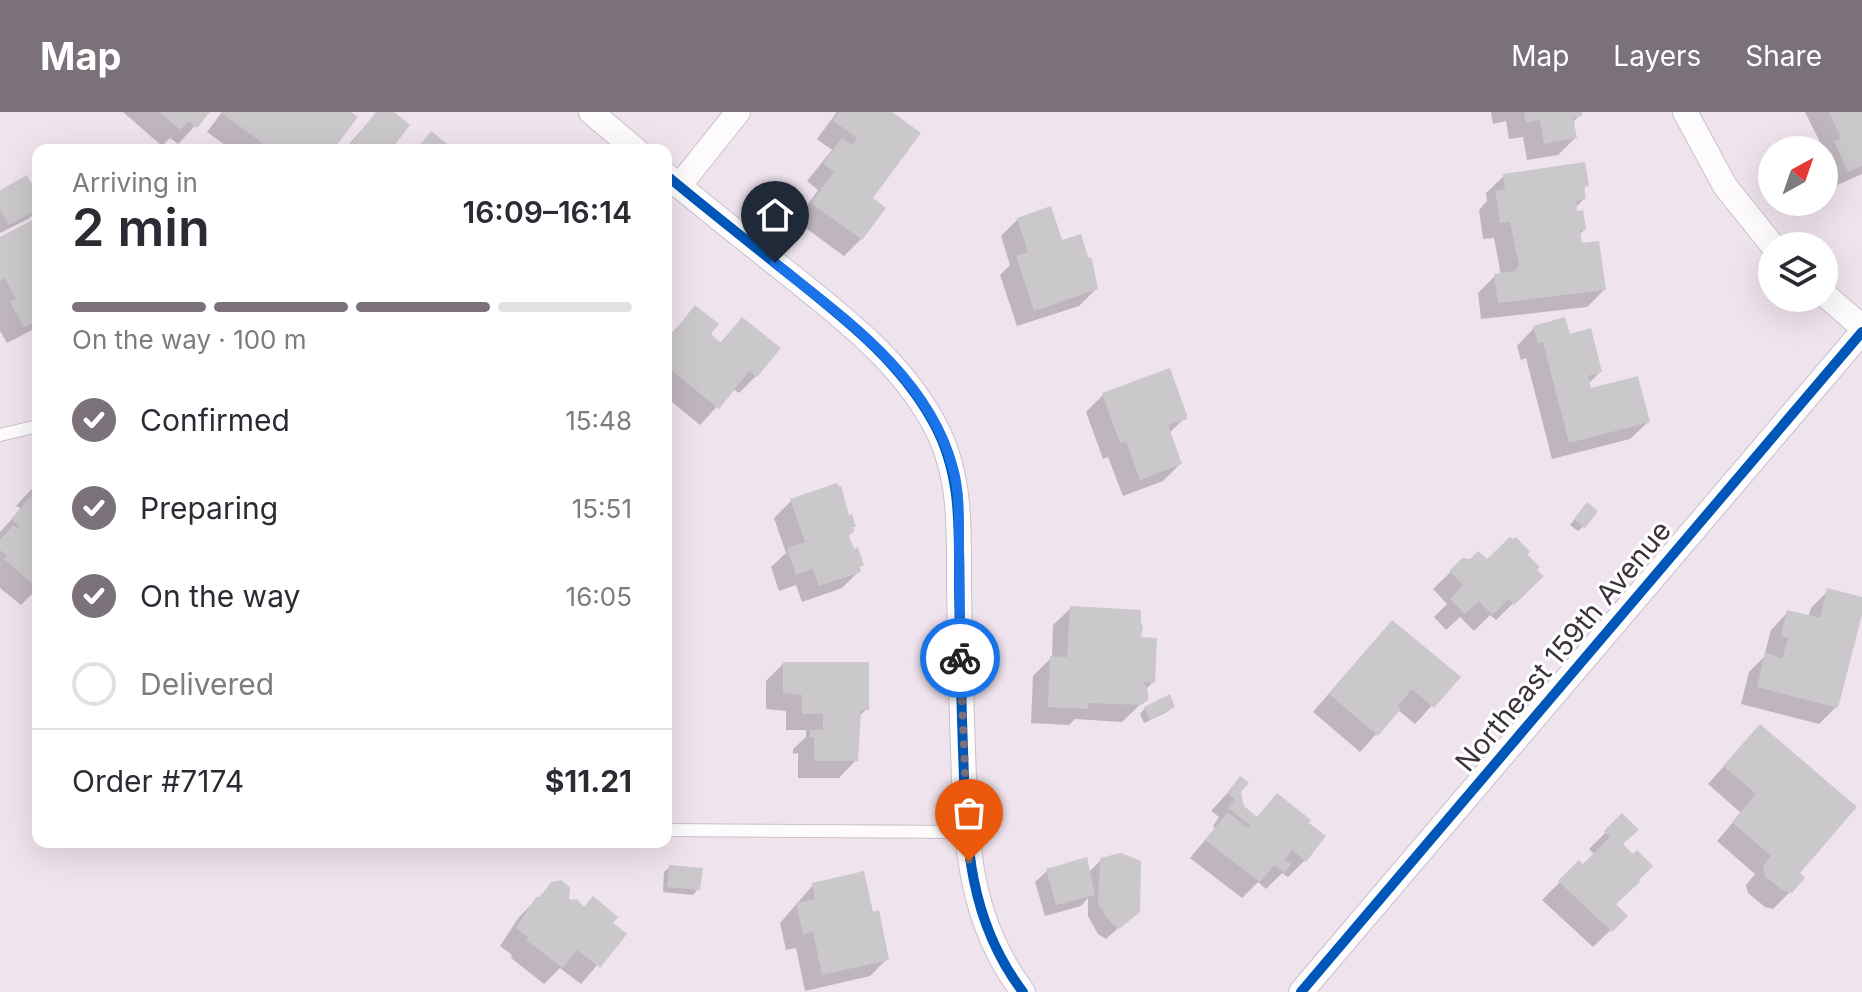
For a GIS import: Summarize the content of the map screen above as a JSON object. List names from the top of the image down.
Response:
{
  "streets": {
    "street": ["Northeast 159th Avenue"]
  },
  "north": "top right",
  "page": {
    "header": "Map",
    "nav": ["Map", "Layers", "Share"],
    "heading": ["2 min", "Arriving in", "16:09–16:14"],
    "panel": ["Order #7174", "$11.21"],
    "bar": "On the way · 100 m",
    "list": [
      ["Confirmed", "15:48"],
      ["Preparing", "15:51"],
      ["On the way", "16:05"],
      "Delivered"
    ]
  }
}
